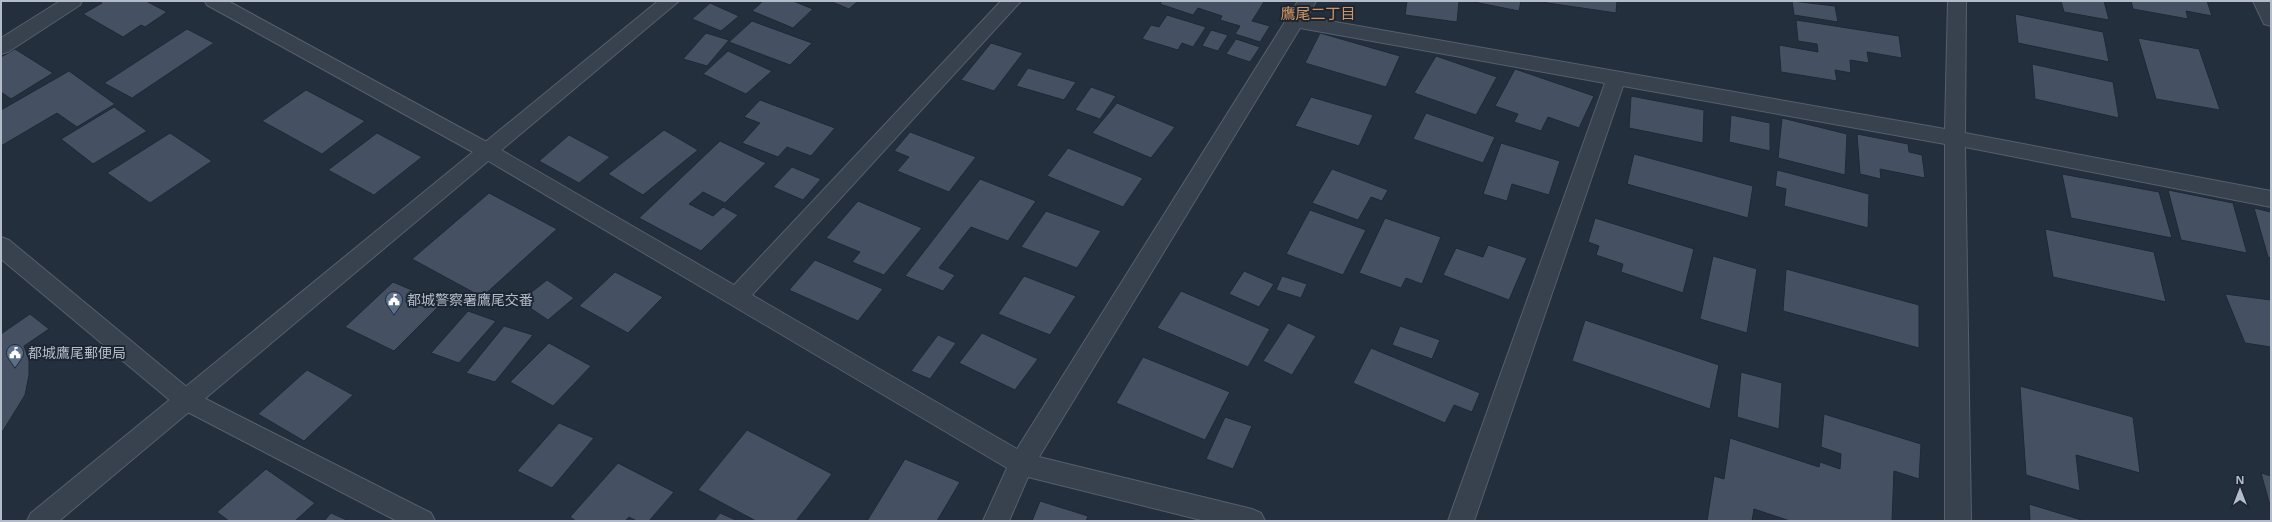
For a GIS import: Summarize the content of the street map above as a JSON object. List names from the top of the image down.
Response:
{
  "districts": ["鷹尾二丁目"],
  "places": {
    "public building": ["都城警察署鷹尾交番", "都城鷹尾郵便局"]
  },
  "north": "top"
}
